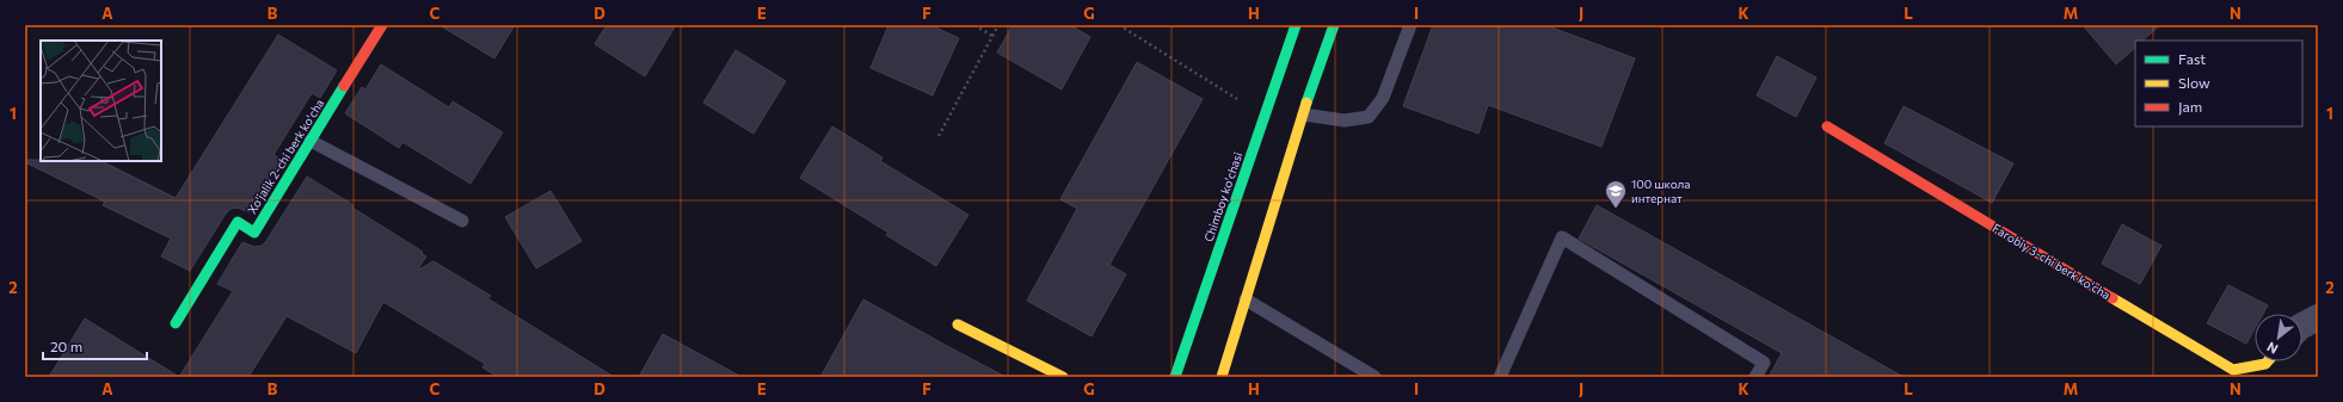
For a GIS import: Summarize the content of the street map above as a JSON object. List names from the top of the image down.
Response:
{
  "streets": {
    "street": ["Xo'jalik 2-chi berk ko'cha", "Chimboy ko'chasi", "Farobiy 3-chi berk ko'cha"]
  },
  "places": {
    "school or university": ["100 школа интернат"]
  },
  "legend": ["Fast", "Slow", "Jam"],
  "scale_bar": "20 m",
  "north": "bottom left",
  "grid": {
    "columns": [
      "A",
      "B",
      "C",
      "D",
      "E",
      "F",
      "G",
      "H",
      "I",
      "J",
      "K",
      "L",
      "M",
      "N"
    ],
    "rows": ["1", "2"]
  }
}
